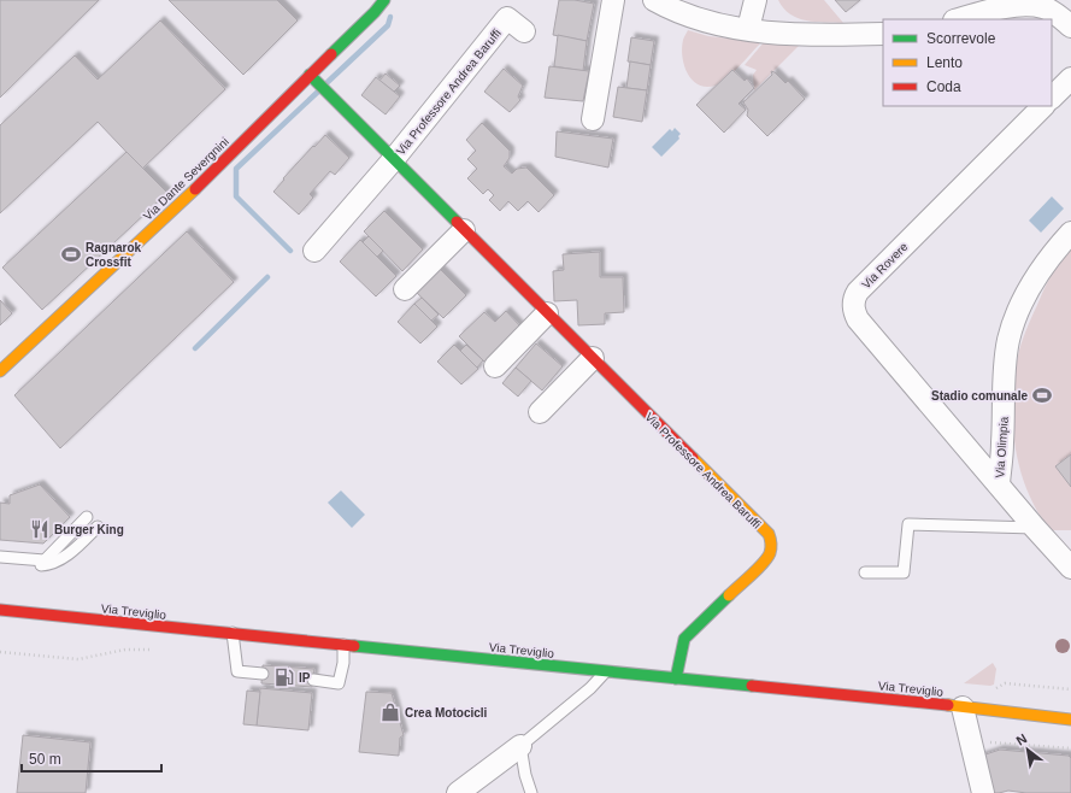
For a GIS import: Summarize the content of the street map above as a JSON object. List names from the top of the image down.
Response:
{
  "streets": {
    "street": [
      "Via Professore Andrea Baruffi",
      "Via Dante Severgnini",
      "Via Rovere",
      "Via Olimpia",
      "Via Treviglio"
    ]
  },
  "crossings": [
    ["Via Professore Andrea Baruffi", "Via Dante Severgnini"],
    ["Via Professore Andrea Baruffi", "Via Treviglio"],
    ["Via Rovere", "Via Olimpia"]
  ],
  "places": {
    "sports": ["Ragnarok Crossfit", "Stadio comunale"],
    "restaurant": ["Burger King"],
    "fuel station": ["IP"],
    "shop": ["Crea Motocicli"]
  },
  "legend": ["Scorrevole", "Lento", "Coda"],
  "scale_bar": "50 m",
  "north": "top left"
}
